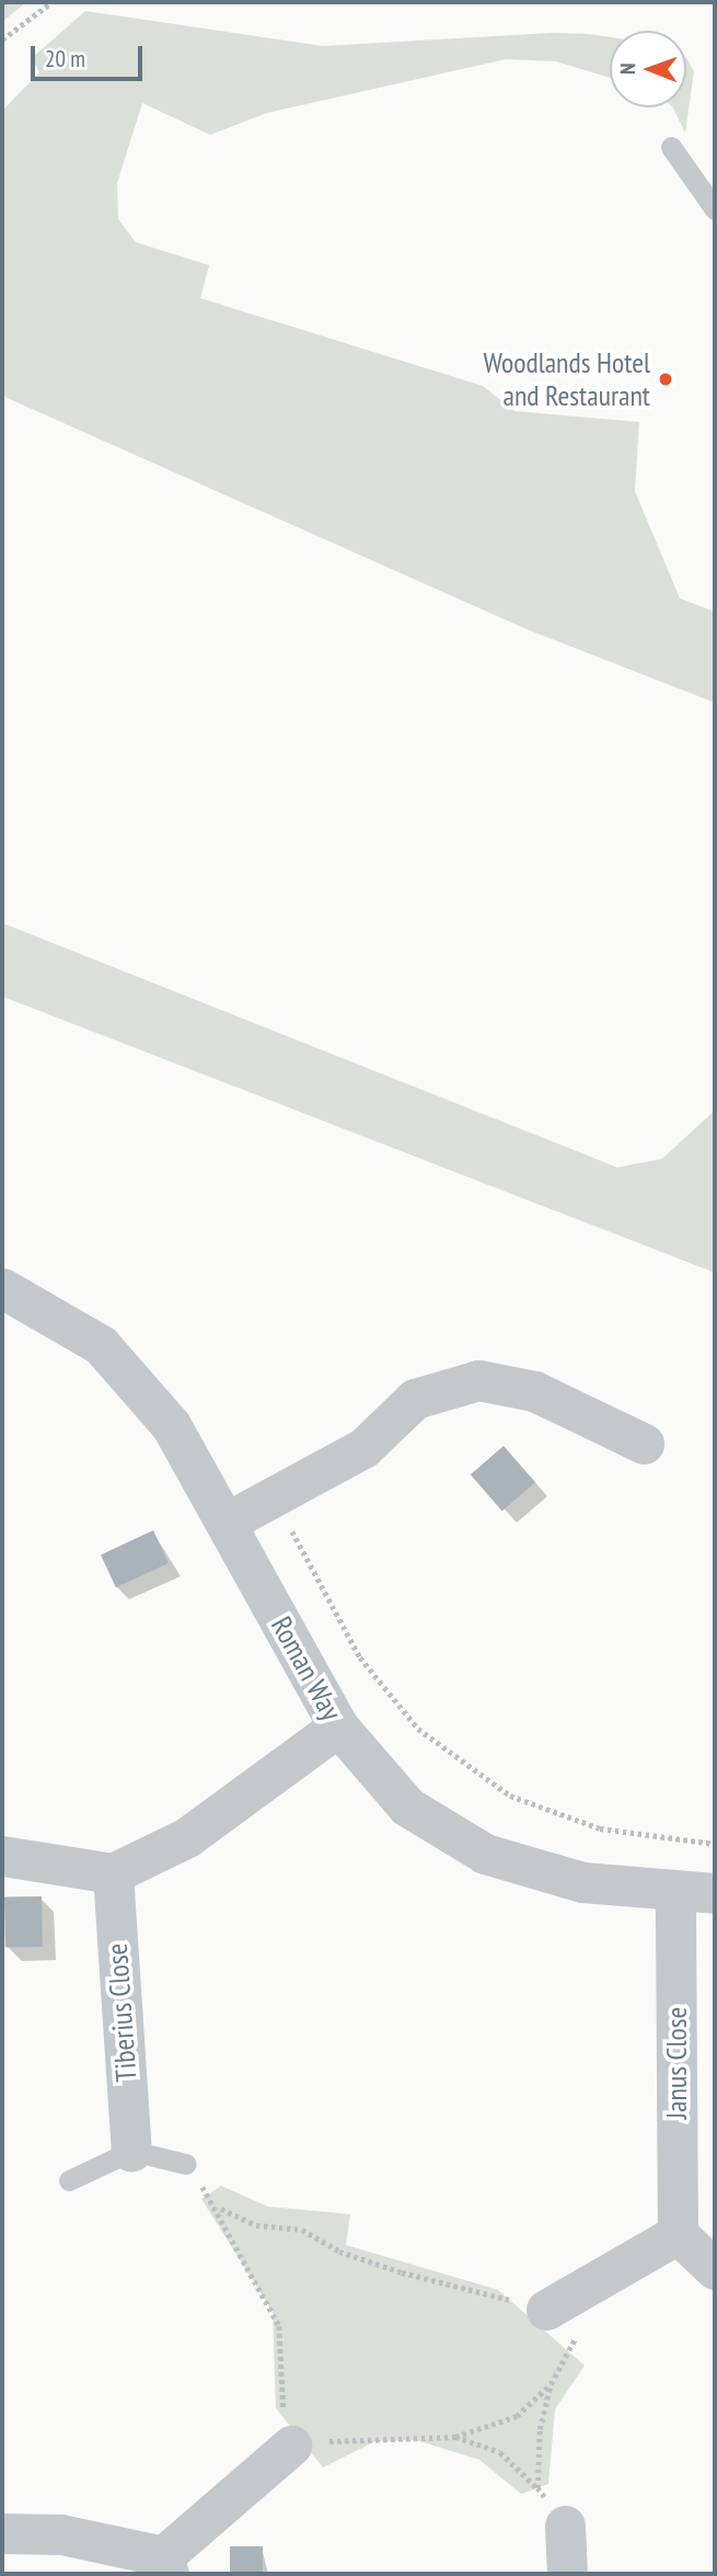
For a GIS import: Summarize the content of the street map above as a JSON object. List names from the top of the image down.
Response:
{
  "streets": {
    "street": ["Roman Way", "Tiberius Close", "Janus Close"]
  },
  "crossings": [
    ["Roman Way", "Janus Close"]
  ],
  "places": ["Woodlands Hotel and Restaurant"],
  "scale_bar": "20 m",
  "north": "left"
}
